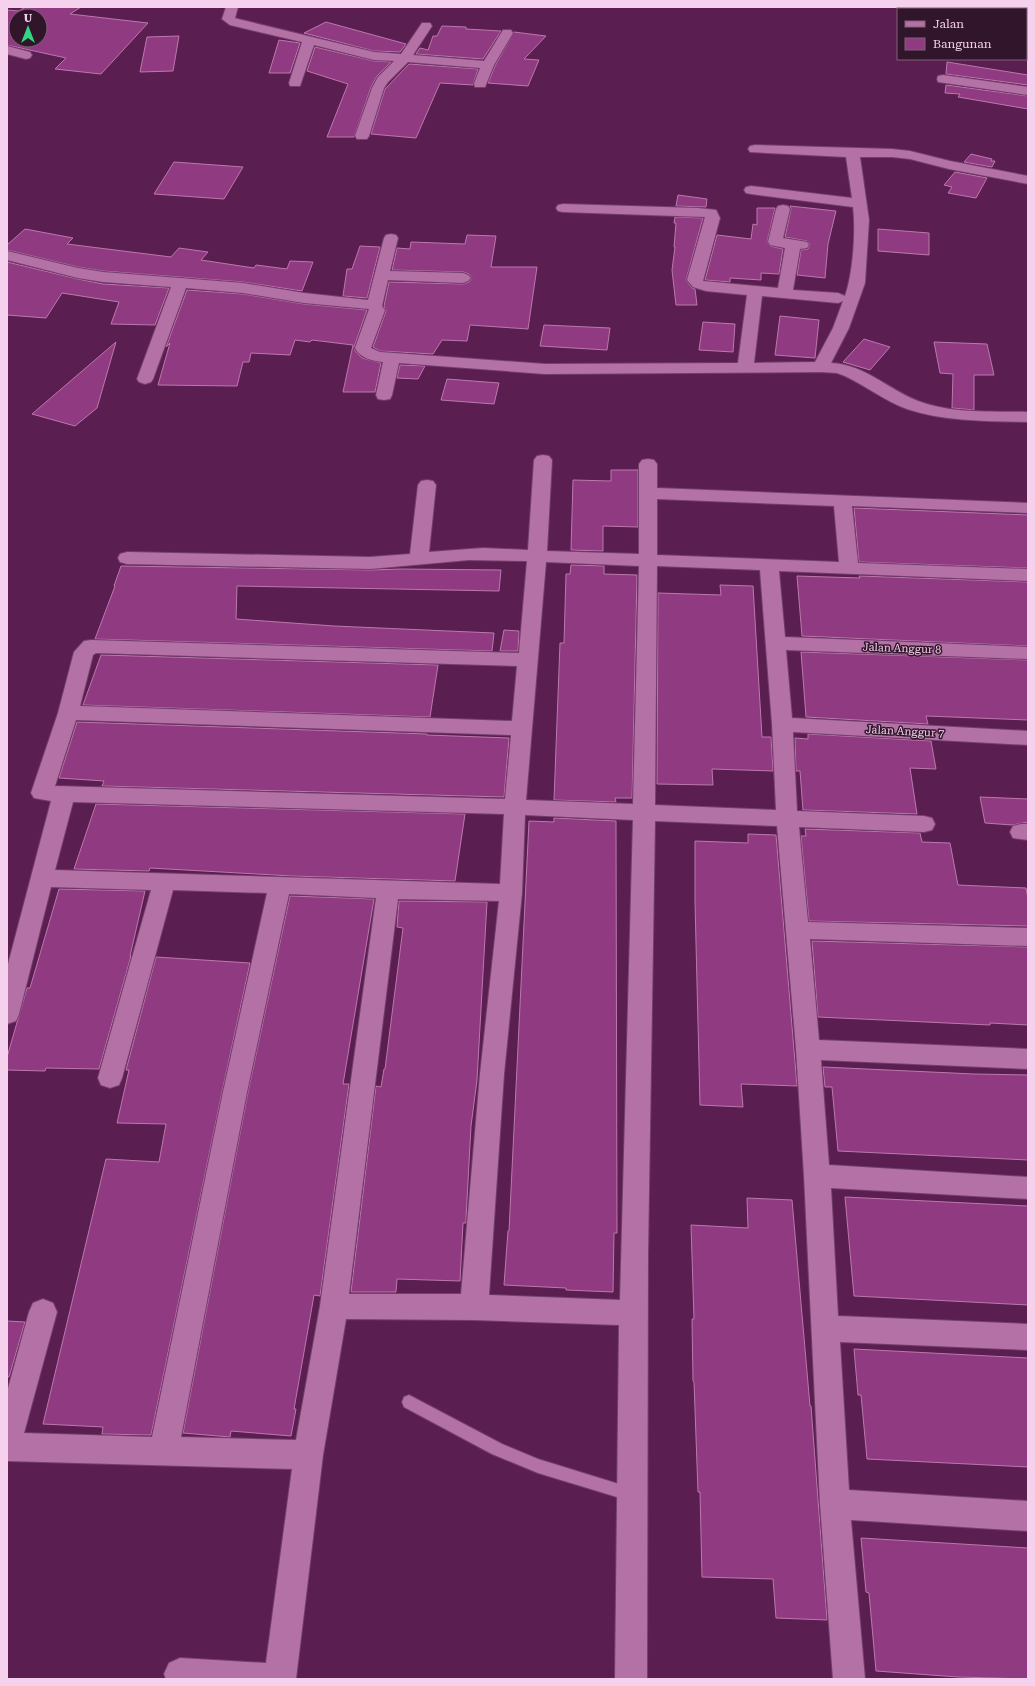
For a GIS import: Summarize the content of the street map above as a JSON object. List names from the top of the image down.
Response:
{
  "streets": {
    "street": ["Jalan Anggur 8", "Jalan Anggur 7"]
  },
  "legend": ["Jalan", "Bangunan"],
  "north": "top"
}
